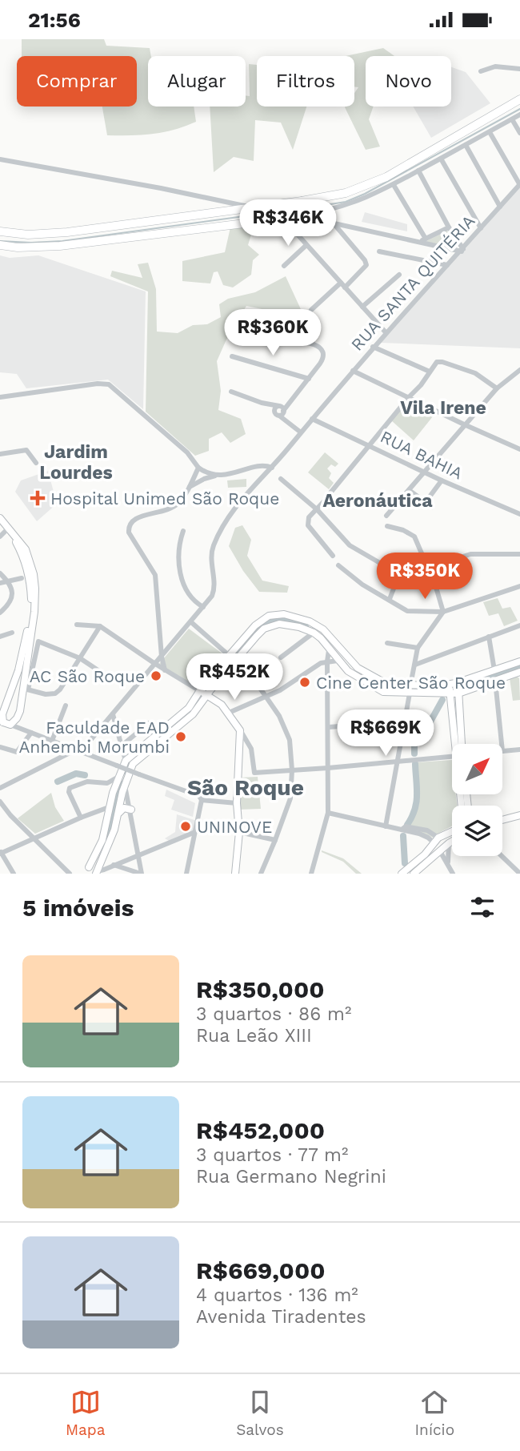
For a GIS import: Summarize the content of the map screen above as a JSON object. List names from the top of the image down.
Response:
{
  "streets": {
    "street": ["RUA SANTA QUITÉRIA", "RUA BAHIA"]
  },
  "crossings": [
    ["RUA SANTA QUITÉRIA", "RUA BAHIA"]
  ],
  "districts": [
    "Vila Irene",
    "Jardim Lourdes",
    "Aeronáutica",
    "São Roque"
  ],
  "places": {
    "health": ["Hospital Unimed São Roque"],
    "other": [
      "AC São Roque",
      "Cine Center São Roque",
      "Faculdade EAD Anhembi Morumbi",
      "UNINOVE"
    ]
  },
  "north": "top right",
  "page": {
    "status": "21:56",
    "chip": [
      "Comprar",
      "Alugar",
      "Filtros",
      "Novo"
    ],
    "price": [
      "R$346K",
      "R$360K",
      "R$350K",
      "R$452K",
      "R$669K"
    ],
    "heading": "5 imóveis",
    "list": [
      {
        "name": "R$350,000",
        "note": "3 quartos · 86 m² · Rua Leão XIII"
      },
      {
        "name": "R$452,000",
        "note": "3 quartos · 77 m² · Rua Germano Negrini"
      },
      {
        "name": "R$669,000",
        "note": "4 quartos · 136 m² · Avenida Tiradentes"
      }
    ],
    "tabs": ["Mapa", "Salvos", "Início"]
  }
}
